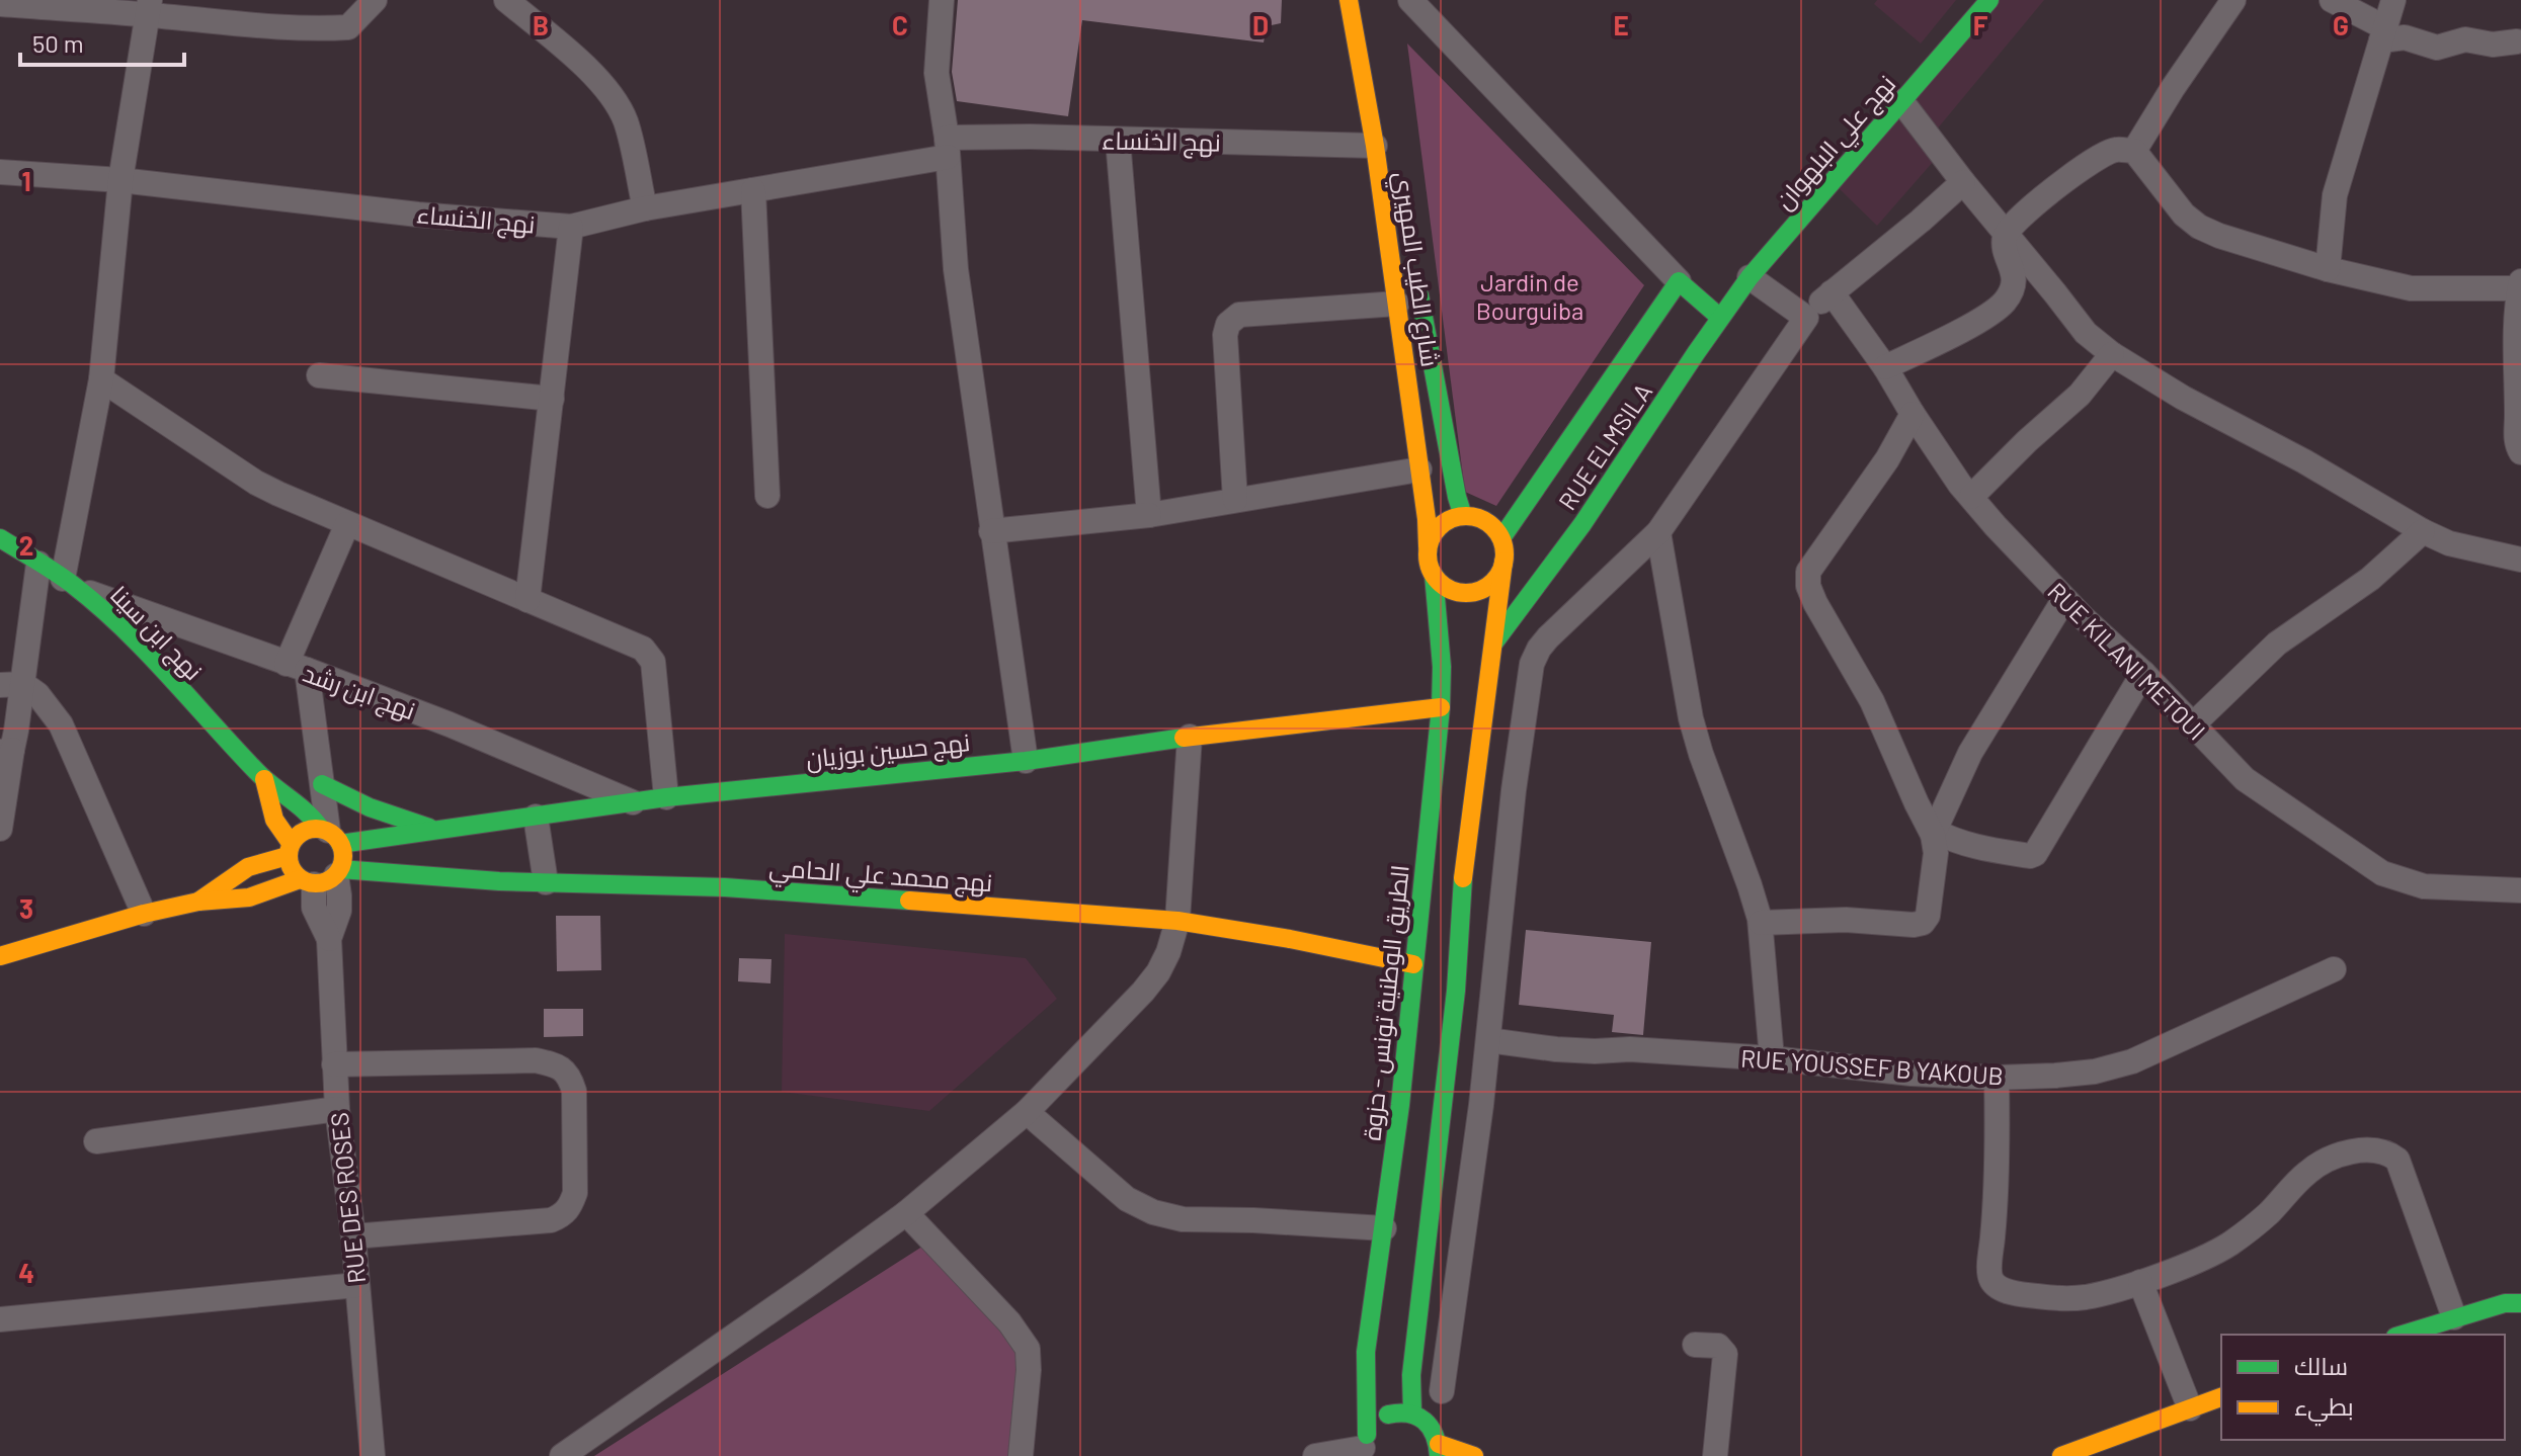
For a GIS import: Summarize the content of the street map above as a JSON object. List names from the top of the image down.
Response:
{
  "streets": {
    "street": [
      "نهج الخنساء",
      "نهج علي البلهوان",
      "شارع الطيب المهيري",
      "RUE ELMSILA",
      "نهج ابن سينا",
      "RUE KILANI METOUI",
      "نهج ابن رشد",
      "نهج حسين بوزيان",
      "نهج محمد علي الحامي",
      "الطريق الوطنية تونس - حزوة",
      "RUE YOUSSEF B YAKOUB",
      "RUE DES ROSES"
    ]
  },
  "crossings": [
    ["نهج الخنساء", "شارع الطيب المهيري"],
    ["نهج علي البلهوان", "RUE ELMSILA"],
    ["شارع الطيب المهيري", "الطريق الوطنية تونس - حزوة"],
    ["نهج ابن سينا", "نهج ابن رشد"],
    ["نهج ابن سينا", "نهج حسين بوزيان"],
    ["نهج ابن سينا", "نهج محمد علي الحامي"],
    ["نهج ابن سينا", "RUE DES ROSES"],
    ["نهج ابن رشد", "نهج حسين بوزيان"],
    ["نهج حسين بوزيان", "نهج محمد علي الحامي"],
    ["نهج حسين بوزيان", "الطريق الوطنية تونس - حزوة"],
    ["نهج حسين بوزيان", "RUE DES ROSES"],
    ["نهج محمد علي الحامي", "الطريق الوطنية تونس - حزوة"],
    ["نهج محمد علي الحامي", "RUE DES ROSES"]
  ],
  "parks": ["Jardin de Bourguiba"],
  "legend": ["سالك", "بطيء"],
  "scale_bar": "50 m",
  "grid": {
    "columns": [
      "B",
      "C",
      "D",
      "E",
      "F",
      "G"
    ],
    "rows": [
      "1",
      "2",
      "3",
      "4"
    ]
  }
}
